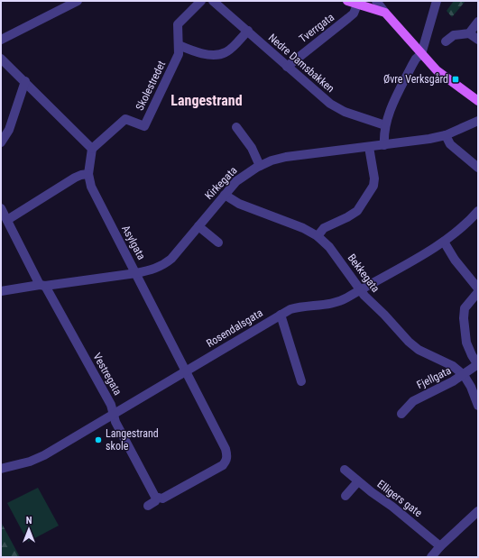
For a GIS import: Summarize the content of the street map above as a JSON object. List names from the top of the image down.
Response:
{
  "streets": {
    "street": [
      "Tverrgata",
      "Nedre Damsbakken",
      "Skolestredet",
      "Kirkegata",
      "Asylgata",
      "Bekkegata",
      "Rosendalsgata",
      "Vestregata",
      "Fjellgata",
      "Elligers gate"
    ]
  },
  "crossings": [
    ["Tverrgata", "Nedre Damsbakken"],
    ["Skolestredet", "Asylgata"],
    ["Kirkegata", "Asylgata"],
    ["Kirkegata", "Bekkegata"],
    ["Kirkegata", "Vestregata"],
    ["Asylgata", "Rosendalsgata"],
    ["Asylgata", "Vestregata"],
    ["Bekkegata", "Rosendalsgata"],
    ["Bekkegata", "Fjellgata"],
    ["Rosendalsgata", "Vestregata"]
  ],
  "districts": ["Langestrand"],
  "places": {
    "transit": ["Øvre Verksgård"],
    "other": ["Langestrand skole"]
  },
  "north": "top"
}
